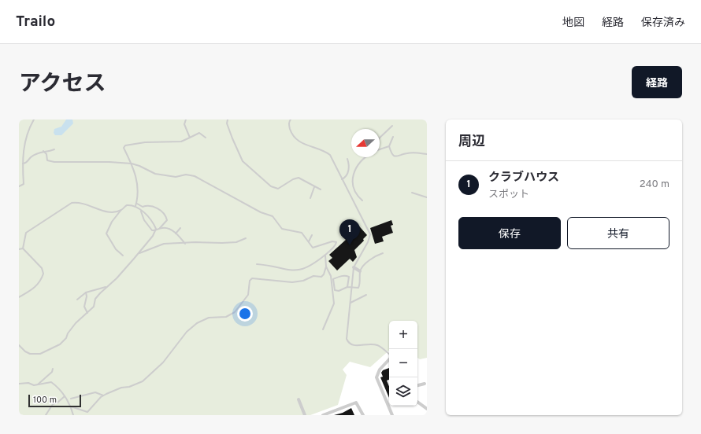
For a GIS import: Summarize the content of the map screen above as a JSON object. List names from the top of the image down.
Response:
{
  "scale_bar": "100 m",
  "north": "left",
  "page": {
    "header": "Trailo",
    "nav": ["地図", "経路", "保存済み"],
    "title": "アクセス",
    "buttons": [
      "経路",
      ["保存", "共有"]
    ],
    "heading": "周辺",
    "list": [
      {
        "mark": "1",
        "name": "クラブハウス",
        "note": "スポット",
        "value": "240 m"
      }
    ],
    "pins": "1",
    "map_buttons": ["+", "−"],
    "scale": "100 m"
  }
}
